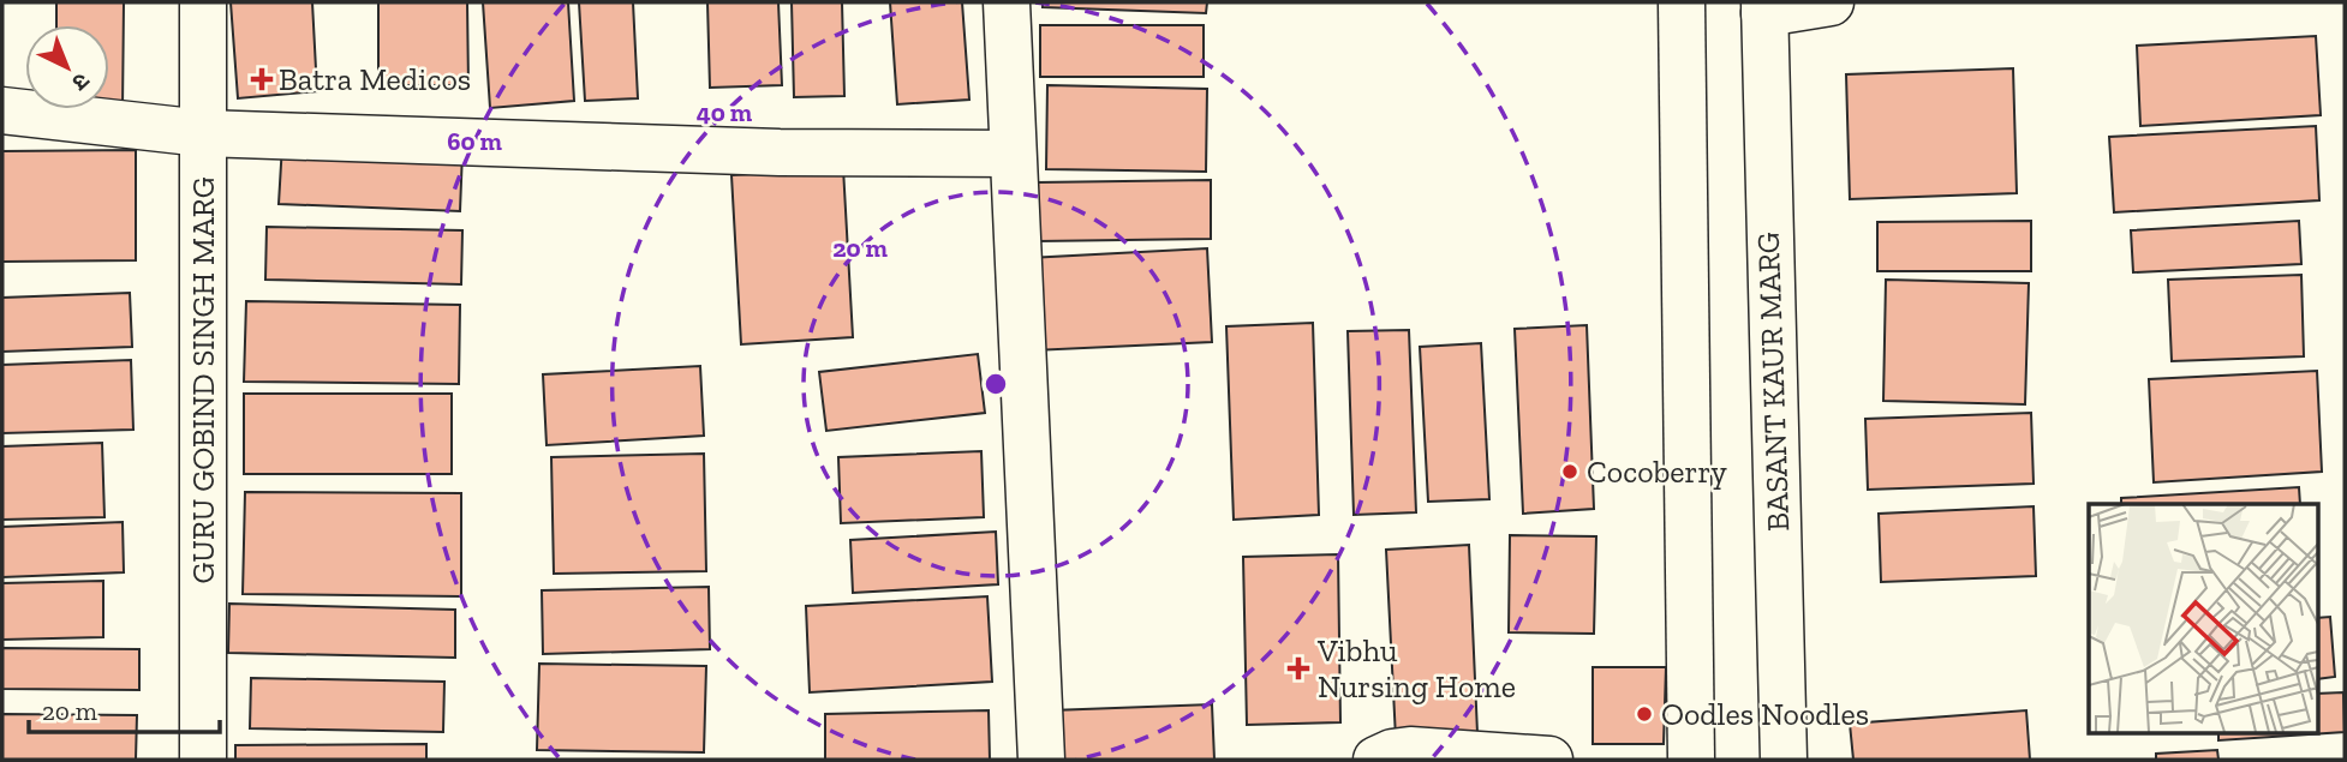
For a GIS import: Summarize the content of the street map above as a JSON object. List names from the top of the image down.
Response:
{
  "streets": {
    "street": ["GURU GOBIND SINGH MARG", "BASANT KAUR MARG"]
  },
  "places": {
    "health": ["Batra Medicos", "Vibhu Nursing Home"],
    "other": ["Cocoberry", "Oodles Noodles"]
  },
  "scale_bar": "20 m",
  "north": "bottom right",
  "rings": ["40 m", "60 m", "20 m"]
}
